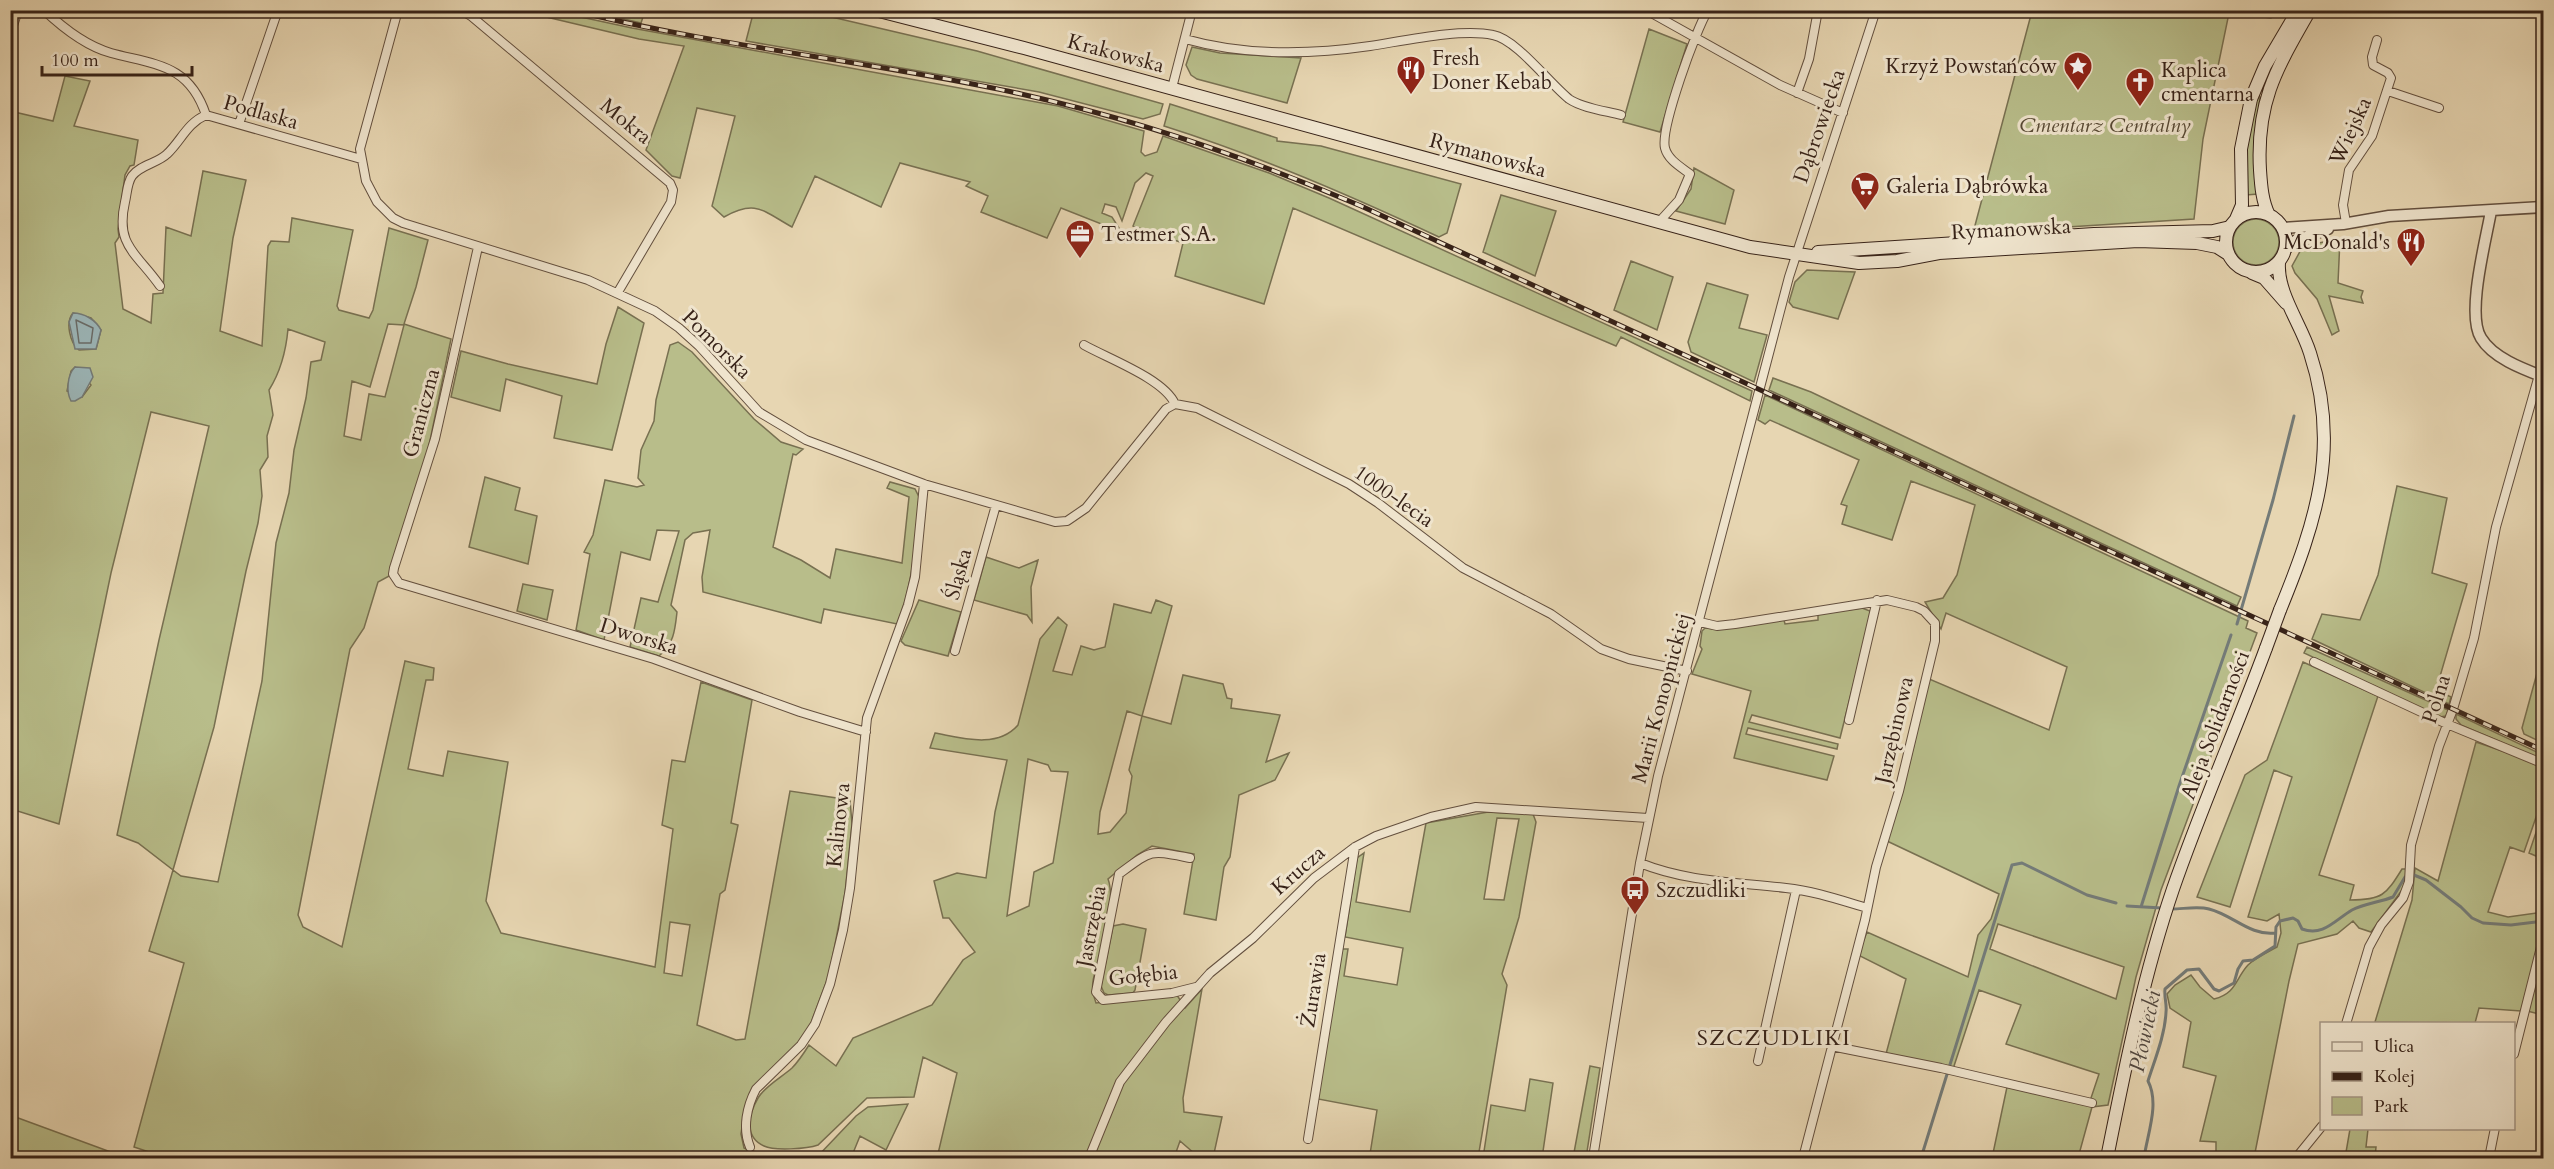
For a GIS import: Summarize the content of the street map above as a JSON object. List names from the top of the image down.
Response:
{
  "streets": {
    "main road": ["Krakowska", "Rymanowska", "Aleja Solidarności"],
    "street": [
      "Podlaska",
      "Mokra",
      "Dąbrowiecka",
      "Wiejska",
      "Pomorska",
      "Graniczna",
      "1000-lecia",
      "Śląska",
      "Dworska",
      "Marii Konopnickiej",
      "Polna",
      "Jarzębinowa",
      "Kalinowa",
      "Krucza",
      "Jastrzębia",
      "Gołębia",
      "Żurawia"
    ]
  },
  "crossings": [
    ["Krakowska", "Rymanowska"],
    ["Podlaska", "Pomorska"],
    ["Mokra", "Pomorska"],
    ["Dąbrowiecka", "Rymanowska"],
    ["Dąbrowiecka", "Marii Konopnickiej"],
    ["Rymanowska", "Marii Konopnickiej"],
    ["Rymanowska", "Aleja Solidarności"],
    ["Pomorska", "Graniczna"],
    ["Pomorska", "1000-lecia"],
    ["Pomorska", "Śląska"],
    ["Pomorska", "Kalinowa"],
    ["Graniczna", "Dworska"],
    ["1000-lecia", "Marii Konopnickiej"],
    ["Dworska", "Kalinowa"],
    ["Marii Konopnickiej", "Jarzębinowa"],
    ["Marii Konopnickiej", "Krucza"],
    ["Krucza", "Gołębia"],
    ["Krucza", "Żurawia"],
    ["Jastrzębia", "Gołębia"]
  ],
  "districts": ["SZCZUDLIKI"],
  "water": ["Płowiecki"],
  "parks": ["Cmentarz Centralny"],
  "places": {
    "place": ["Krzyż Powstańców"],
    "restaurant": ["Fresh Doner Kebab", "McDonald's"],
    "church": ["Kaplica cmentarna"],
    "supermarket": ["Galeria Dąbrówka"],
    "office": ["Testmer S.A."],
    "bus stop": ["Szczudliki"]
  },
  "legend": ["Ulica", "Kolej", "Park"],
  "scale_bar": "100 m"
}
